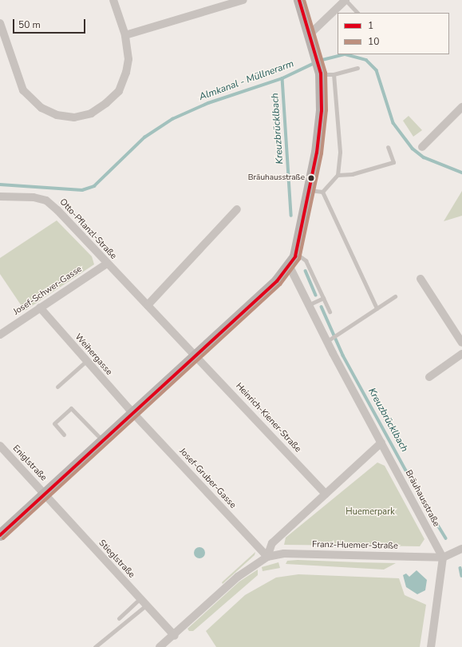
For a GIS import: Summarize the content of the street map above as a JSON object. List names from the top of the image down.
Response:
{
  "streets": {
    "street": [
      "Otto-Pflanzl-Straße",
      "Josef-Schwer-Gasse",
      "Weihergasse",
      "Heinrich-Kiener-Straße",
      "Eniglstraße",
      "Josef-Gruber-Gasse",
      "Bräuhausstraße",
      "Franz-Huemer-Straße",
      "Stieglstraße"
    ]
  },
  "crossings": [
    ["Otto-Pflanzl-Straße", "Josef-Schwer-Gasse"],
    ["Otto-Pflanzl-Straße", "Heinrich-Kiener-Straße"],
    ["Josef-Schwer-Gasse", "Weihergasse"],
    ["Weihergasse", "Josef-Gruber-Gasse"],
    ["Eniglstraße", "Stieglstraße"],
    ["Josef-Gruber-Gasse", "Franz-Huemer-Straße"],
    ["Bräuhausstraße", "Franz-Huemer-Straße"],
    ["Franz-Huemer-Straße", "Stieglstraße"]
  ],
  "water": ["Almkanal - Müllnerarm", "Kreuzbrücklbach"],
  "parks": ["Huemerpark"],
  "places": ["Bräuhausstraße"],
  "lines": ["transit line 1", "transit line 10"],
  "legend": ["1", "10"],
  "scale_bar": "50 m"
}
